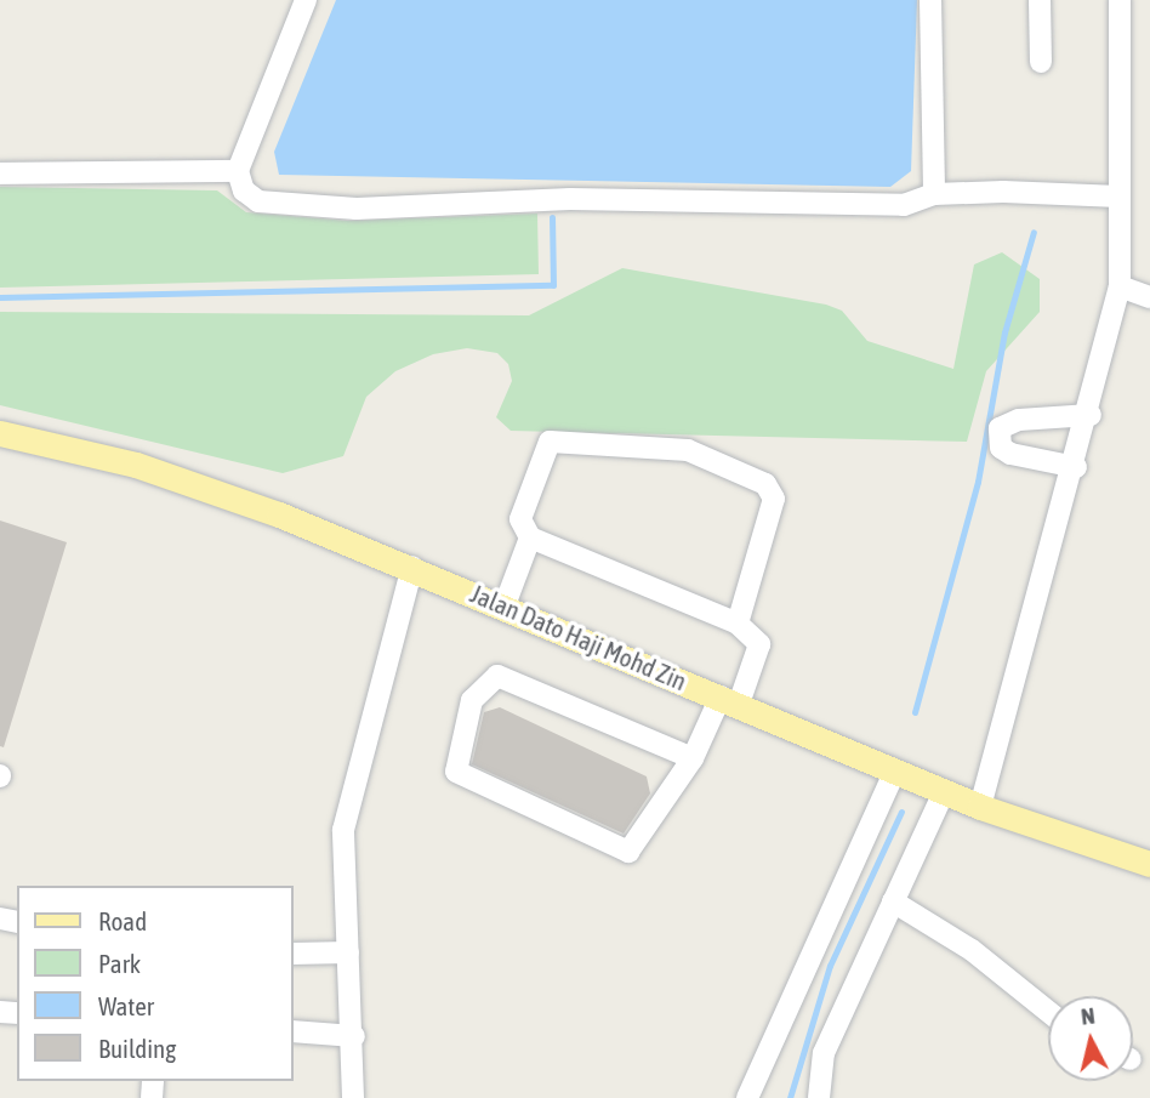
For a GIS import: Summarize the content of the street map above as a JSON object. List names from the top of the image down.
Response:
{
  "streets": {
    "main road": ["Jalan Dato Haji Mohd Zin"]
  },
  "legend": [
    "Road",
    "Park",
    "Water",
    "Building"
  ],
  "north": "top"
}
